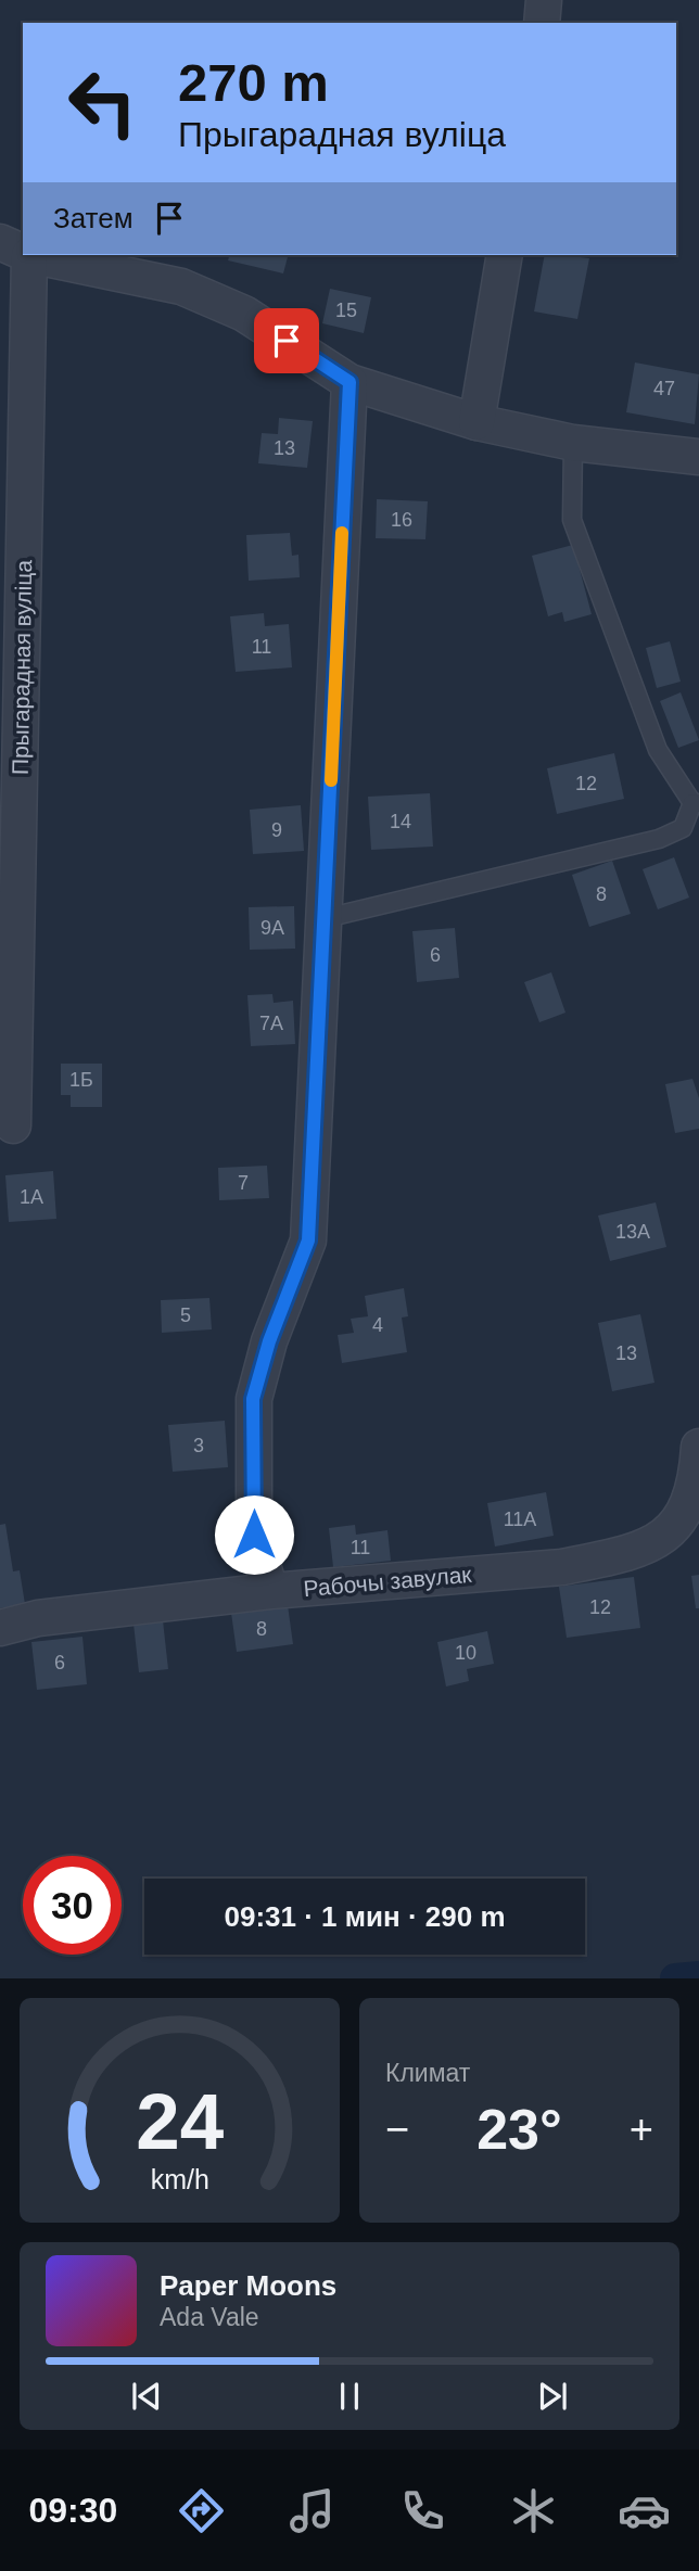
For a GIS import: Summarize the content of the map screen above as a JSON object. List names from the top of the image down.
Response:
{
  "streets": {
    "street": ["Прыгарадная вуліца", "Рабочы завулак"]
  },
  "house_numbers": [
    "15",
    "47",
    "13",
    "16",
    "11",
    "12",
    "14",
    "9",
    "8",
    "9А",
    "6",
    "7А",
    "1Б",
    "7",
    "1А",
    "13А",
    "5",
    "4",
    "13",
    "3",
    "11А",
    "11",
    "12",
    "8",
    "10",
    "6"
  ],
  "page": {
    "turn": ["270 m", "Прыгарадная вуліца"],
    "then": "Затем",
    "limit": "30",
    "trip": "09:31 · 1 мин · 290 m",
    "tile": "Климат",
    "heat": ["−", "23°", "+"],
    "song": ["Paper Moons", "Ada Vale"],
    "tabs": "09:30",
    "gauge": ["24", "km/h"]
  }
}
